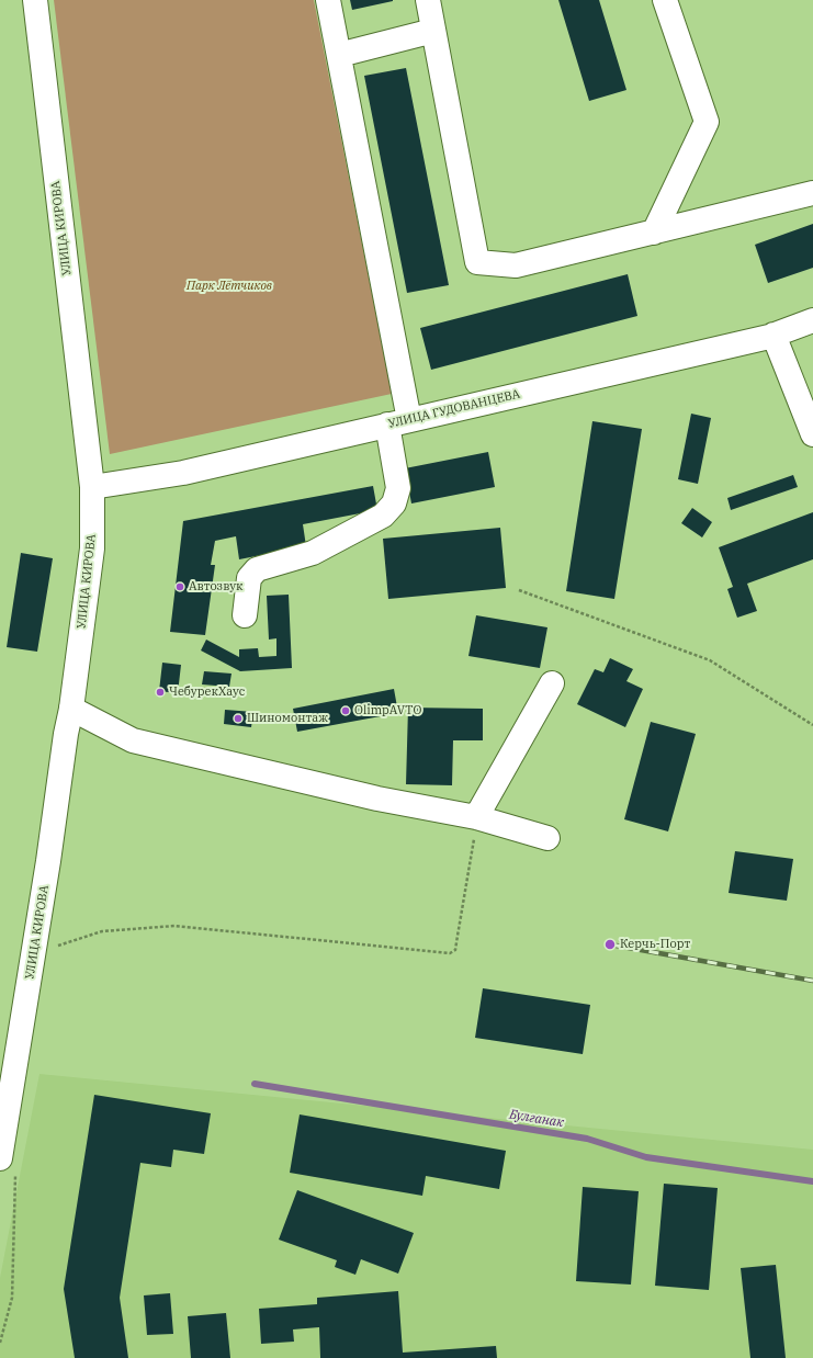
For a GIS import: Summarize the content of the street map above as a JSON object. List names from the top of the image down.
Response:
{
  "streets": {
    "main road": ["УЛИЦА КИРОВА", "УЛИЦА ГУДОВАНЦЕВА"]
  },
  "crossings": [
    ["УЛИЦА КИРОВА", "УЛИЦА ГУДОВАНЦЕВА"]
  ],
  "water": ["Булганак"],
  "parks": ["Парк Лётчиков"],
  "places": [
    "Автозвук",
    "ЧебурекХаус",
    "OlimpAVTO",
    "Шиномонтаж",
    "Керчь-Порт"
  ]
}
